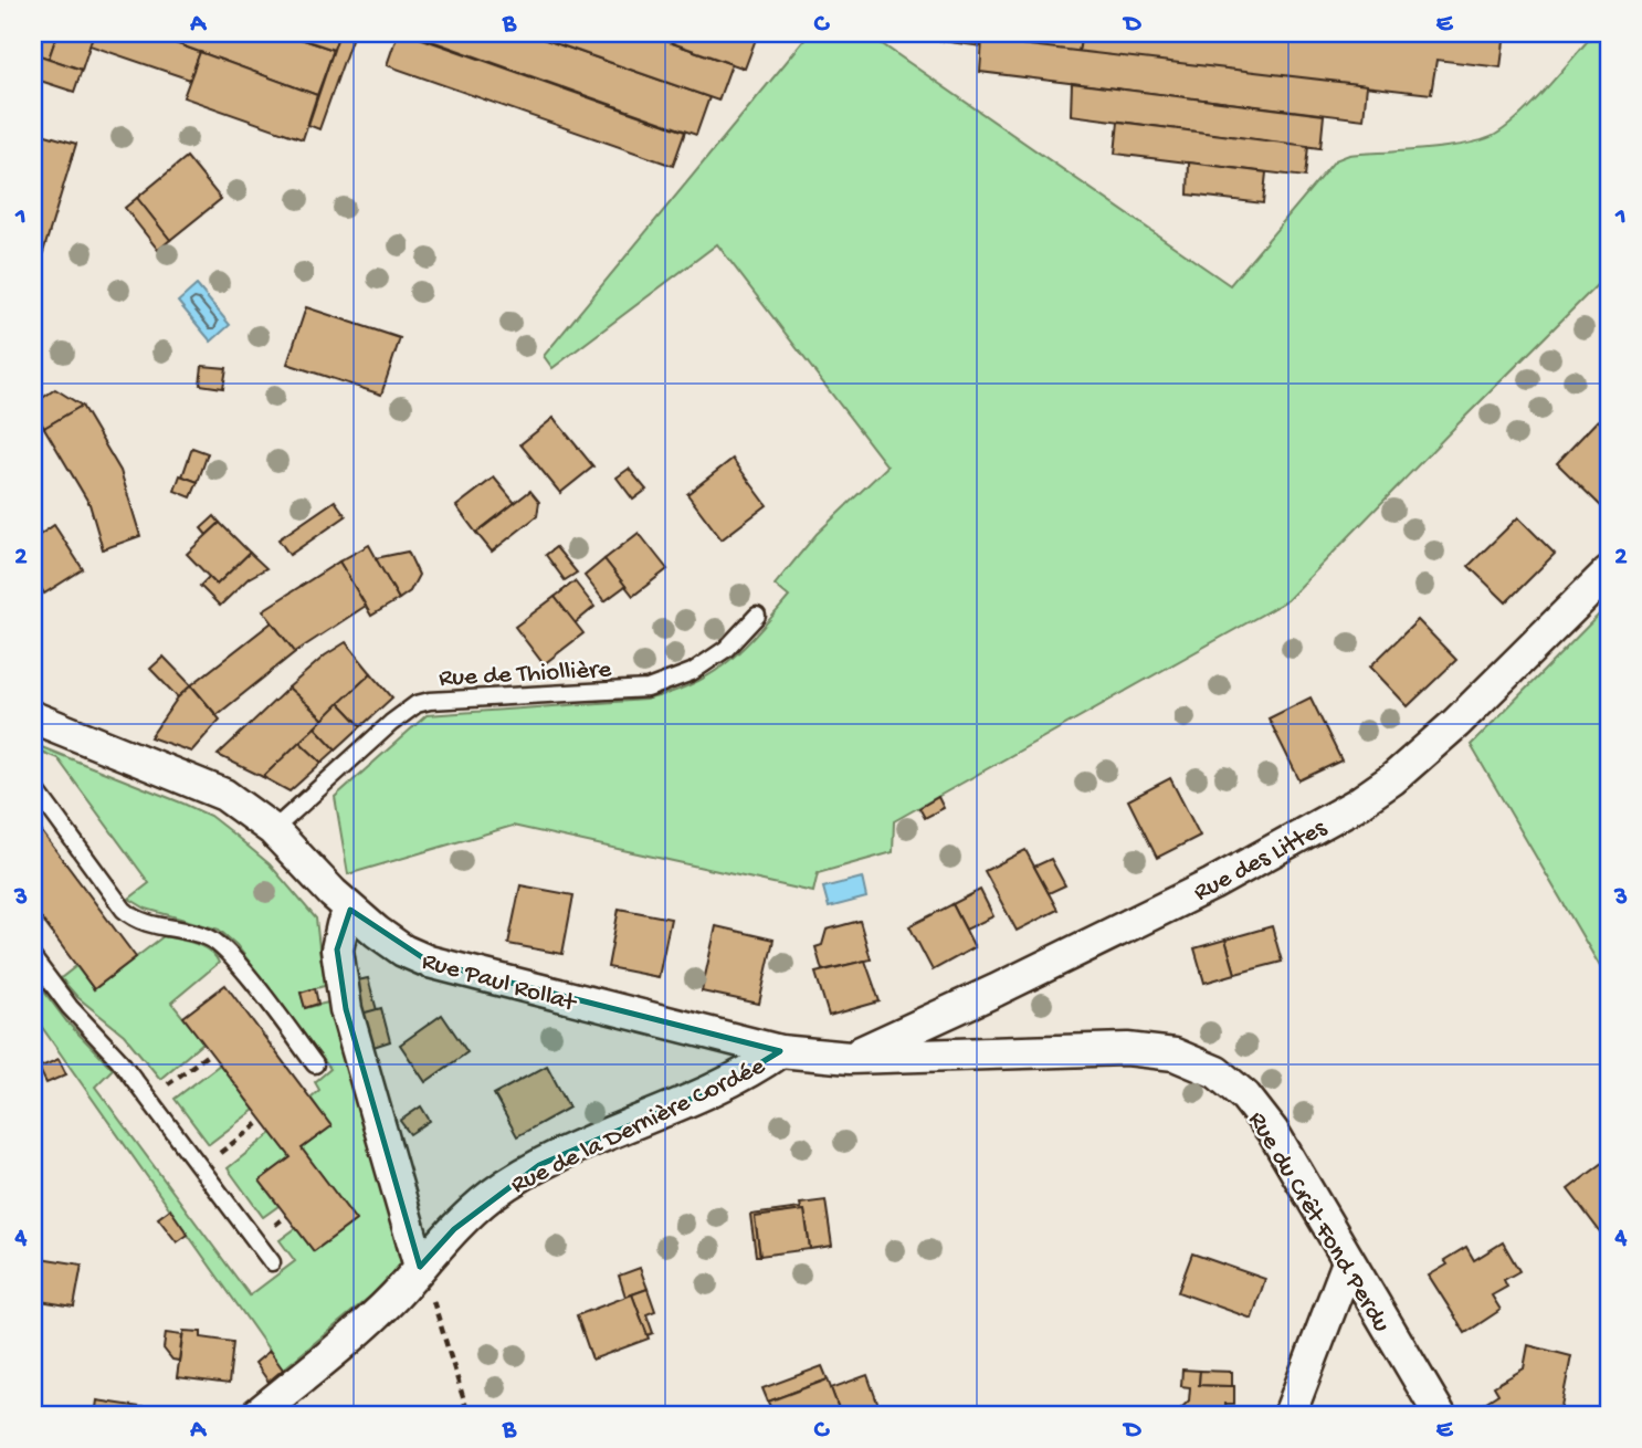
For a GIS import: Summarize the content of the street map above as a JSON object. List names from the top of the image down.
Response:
{
  "streets": {
    "street": [
      "Rue des Littes",
      "Rue Paul Rollat",
      "Rue de la Dernière Cordée",
      "Rue du Crêt Fond Perdu"
    ],
    "lane": ["Rue de Thiollière"]
  },
  "crossings": [
    ["Rue de Thiollière", "Rue Paul Rollat"],
    ["Rue des Littes", "Rue Paul Rollat"],
    ["Rue des Littes", "Rue du Crêt Fond Perdu"],
    ["Rue Paul Rollat", "Rue de la Dernière Cordée"],
    ["Rue Paul Rollat", "Rue du Crêt Fond Perdu"]
  ],
  "grid": {
    "columns": [
      "A",
      "B",
      "C",
      "D",
      "E"
    ],
    "rows": [
      "1",
      "2",
      "3",
      "4"
    ]
  }
}
